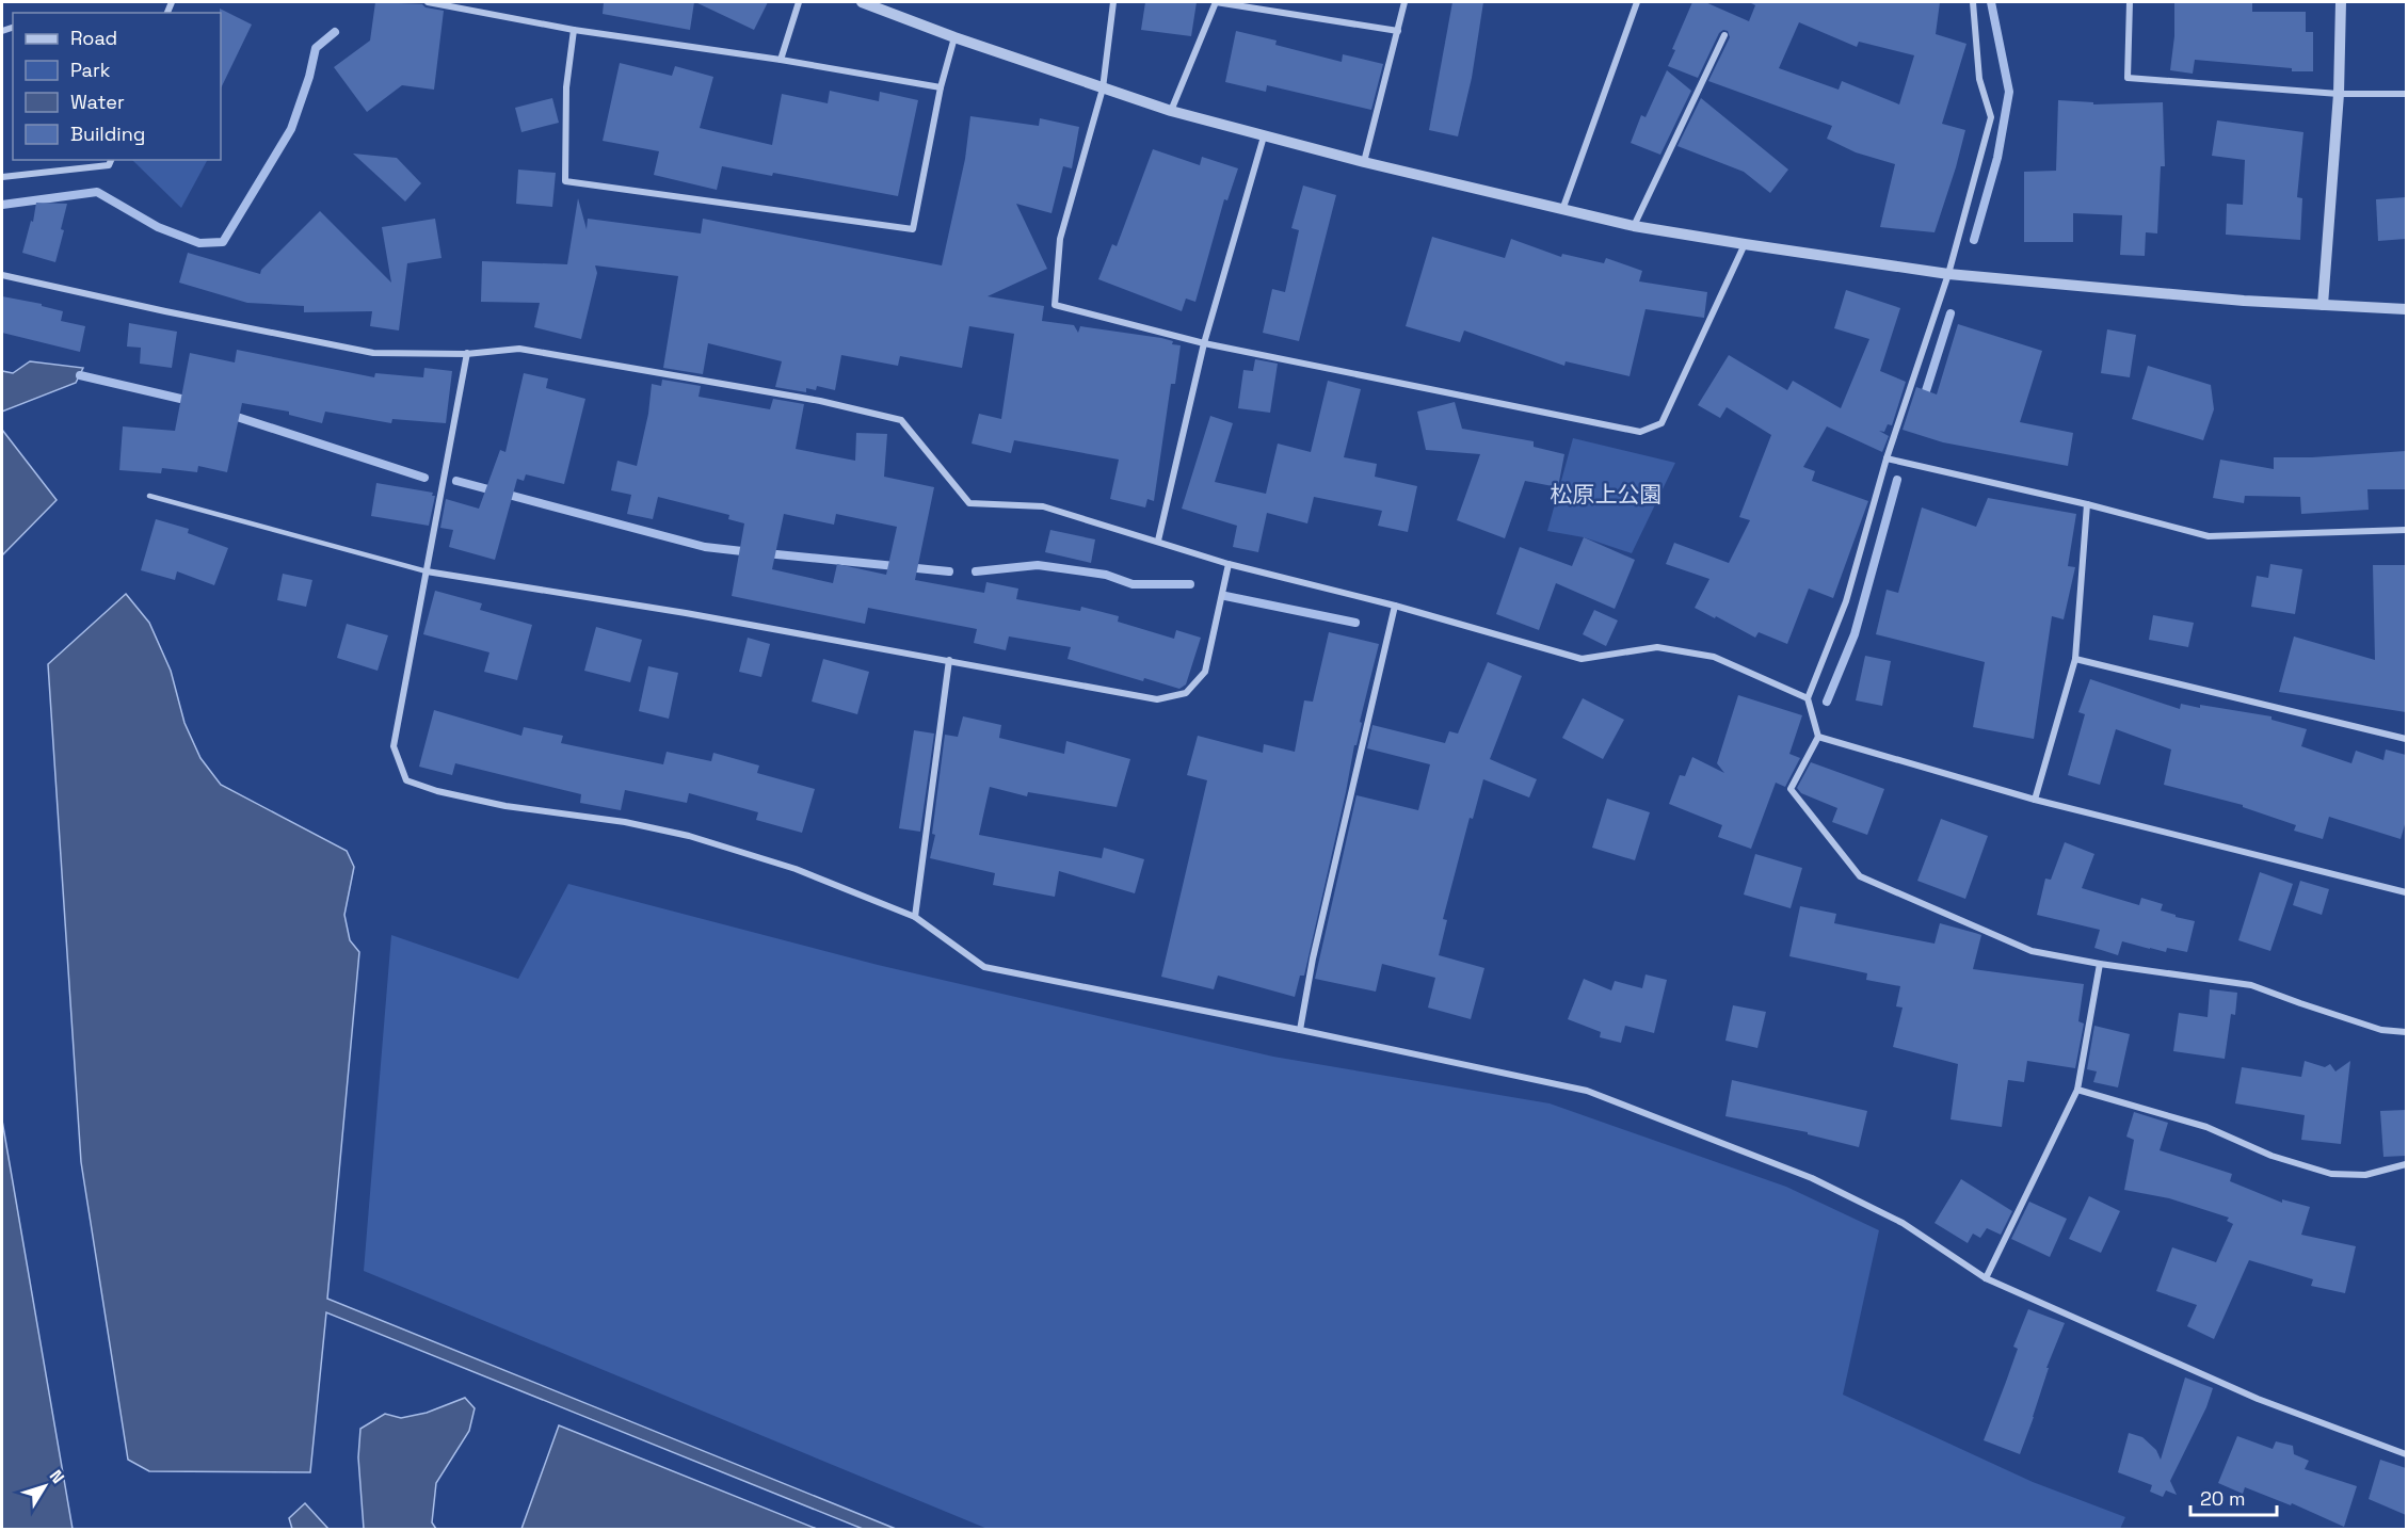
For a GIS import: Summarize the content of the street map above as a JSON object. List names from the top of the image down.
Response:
{
  "parks": ["松原上公園"],
  "legend": [
    "Road",
    "Park",
    "Water",
    "Building"
  ],
  "scale_bar": "20 m",
  "north": "top right"
}
